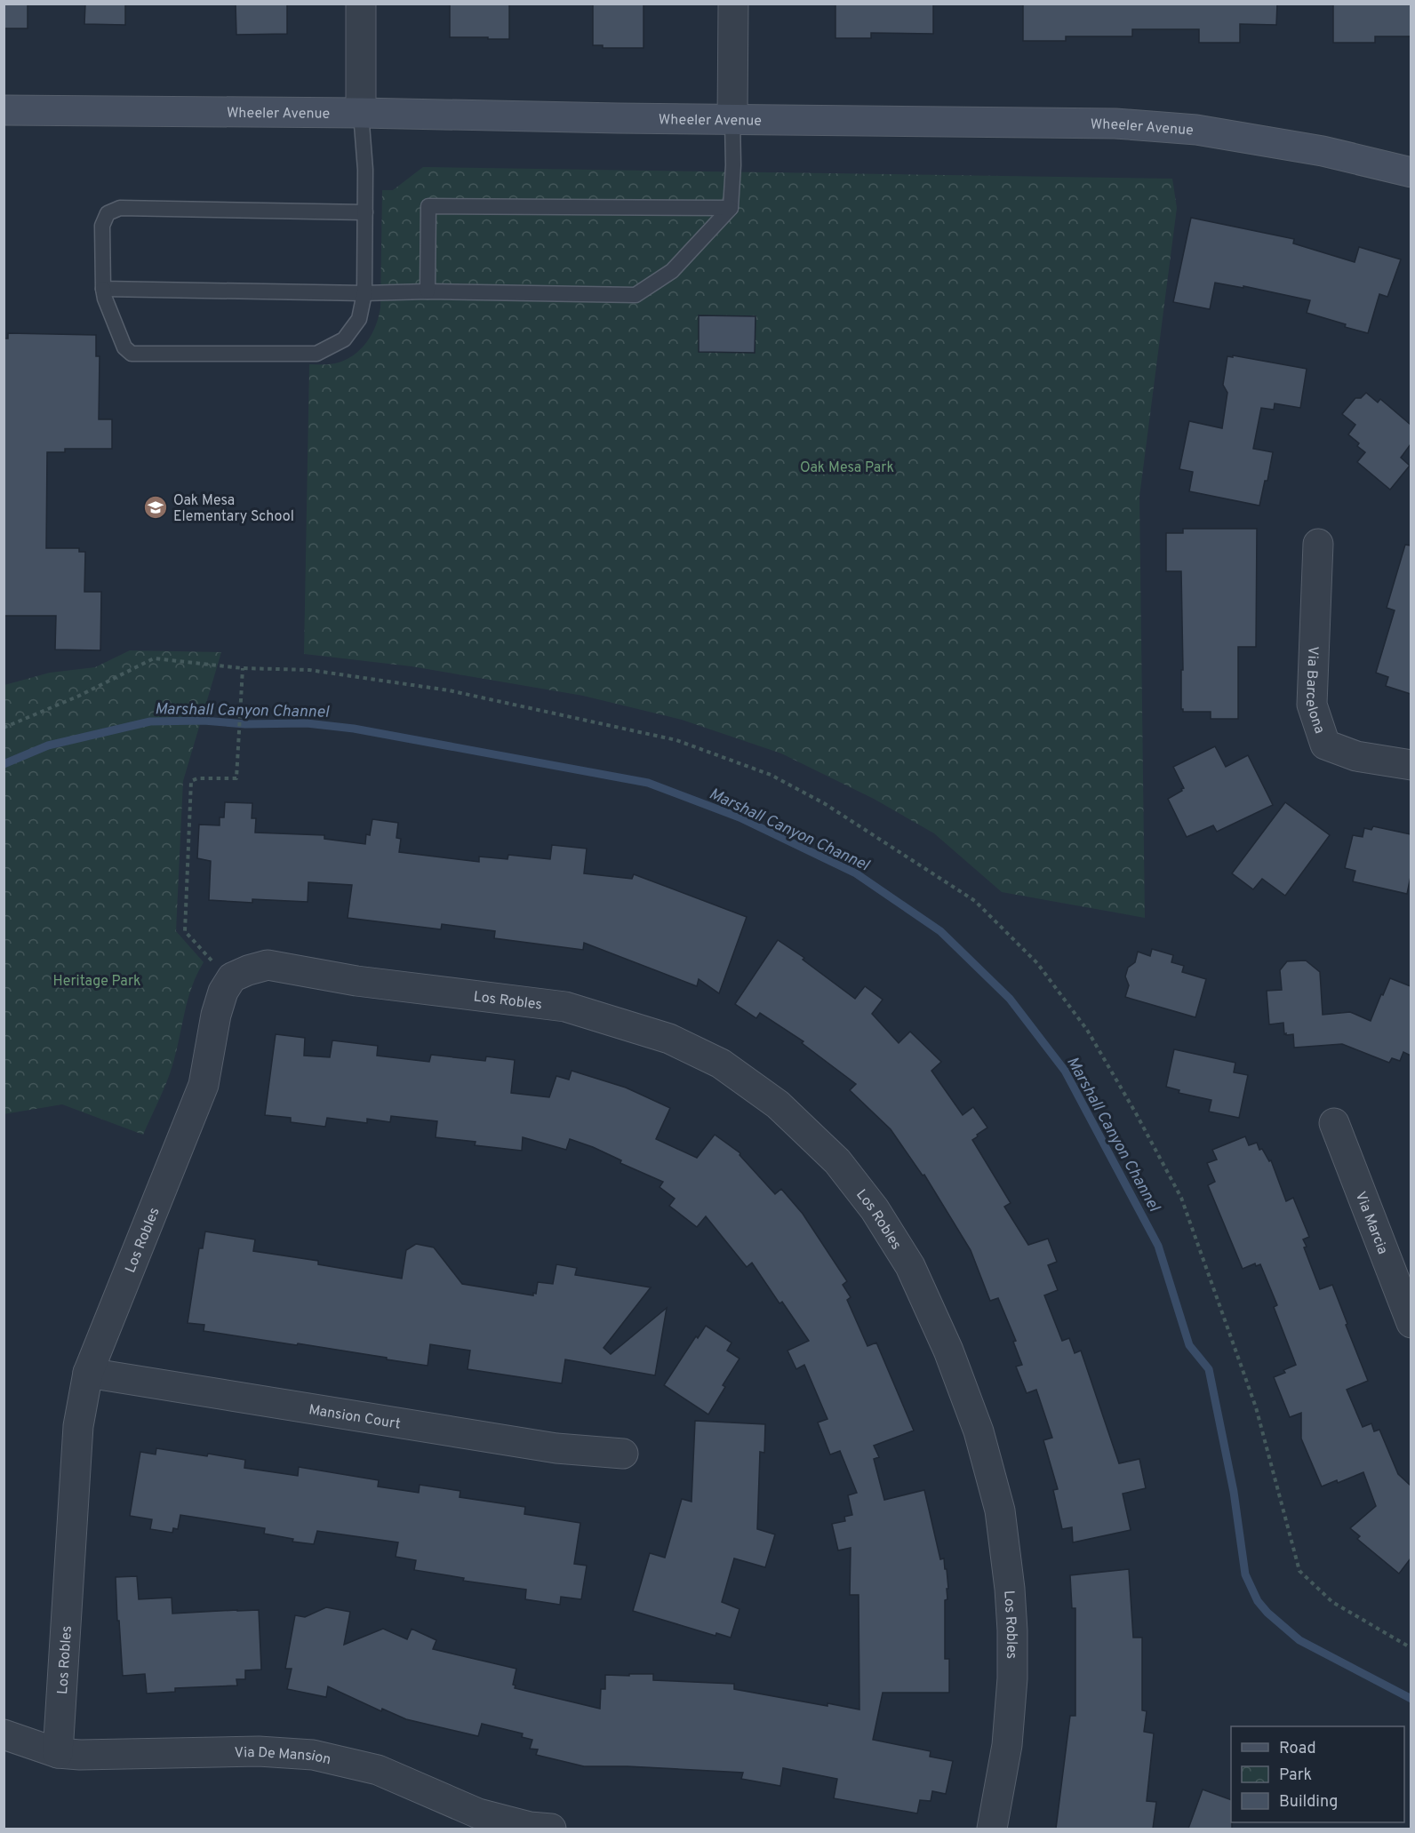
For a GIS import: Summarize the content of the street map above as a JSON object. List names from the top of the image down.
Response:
{
  "streets": {
    "main road": ["Wheeler Avenue"],
    "street": [
      "Via Barcelona",
      "Los Robles",
      "Via Marcia",
      "Mansion Court",
      "Via De Mansion"
    ]
  },
  "crossings": [
    ["Los Robles", "Mansion Court"],
    ["Los Robles", "Via De Mansion"]
  ],
  "water": ["Marshall Canyon Channel"],
  "parks": ["Oak Mesa Park", "Heritage Park"],
  "places": {
    "school or university": ["Oak Mesa Elementary School"]
  },
  "legend": ["Road", "Park", "Building"]
}
